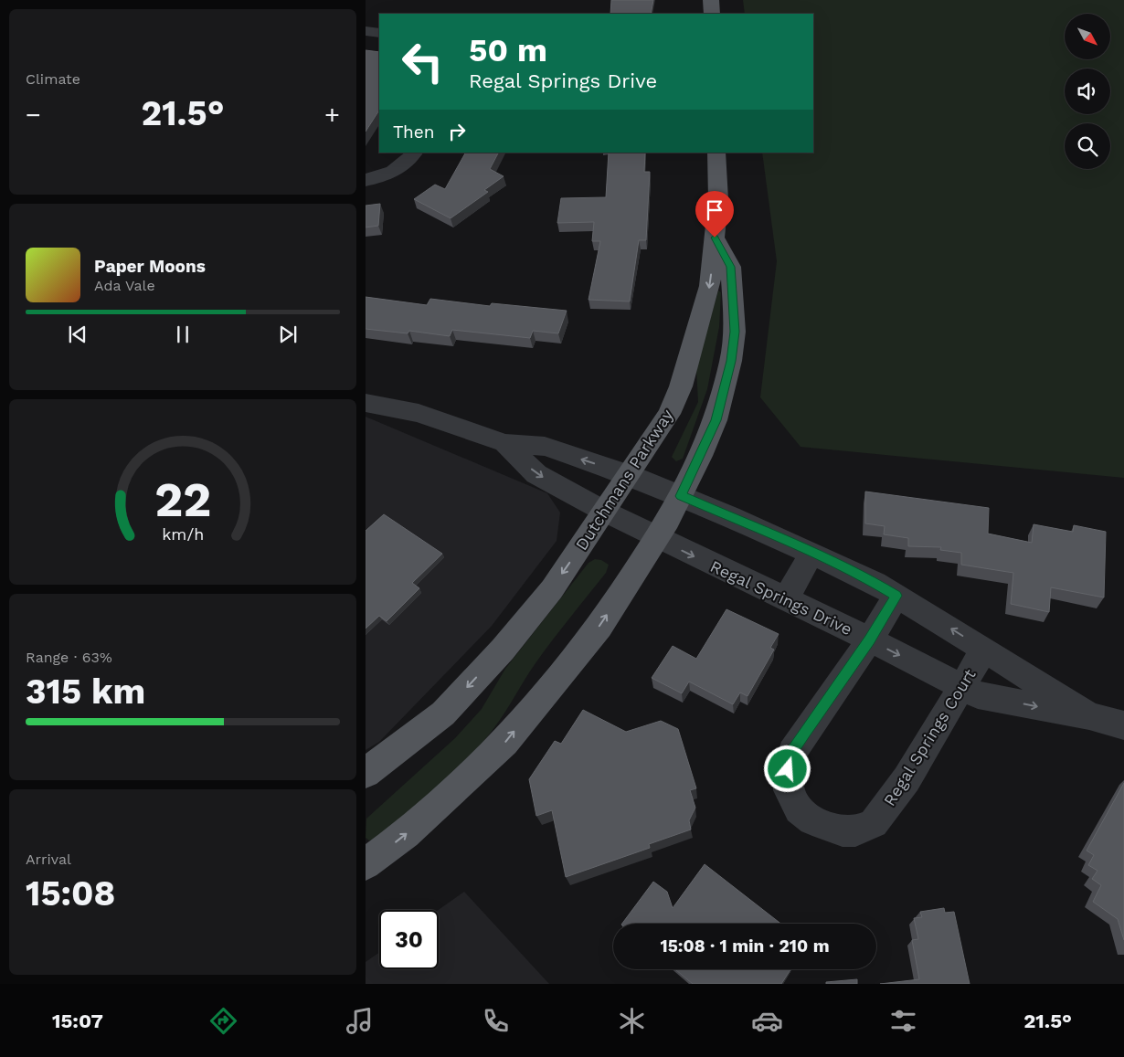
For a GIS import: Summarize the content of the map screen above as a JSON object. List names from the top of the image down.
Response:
{
  "streets": {
    "main road": ["Dutchmans Parkway"],
    "street": ["Regal Springs Drive", "Regal Springs Court"]
  },
  "crossings": [
    ["Dutchmans Parkway", "Regal Springs Drive"],
    ["Regal Springs Drive", "Regal Springs Court"]
  ],
  "north": "bottom right",
  "page": {
    "tile": [
      "Climate",
      ["Range · 63%", "315 km"],
      ["Arrival", "15:08"]
    ],
    "turn": ["50 m", "Regal Springs Drive"],
    "heat": ["−", "21.5°", "+"],
    "then": "Then",
    "song": ["Paper Moons", "Ada Vale"],
    "limit": "30",
    "trip": "15:08 · 1 min · 210 m",
    "tabs": ["15:07", "21.5°"],
    "gauge": ["22", "km/h"]
  }
}
